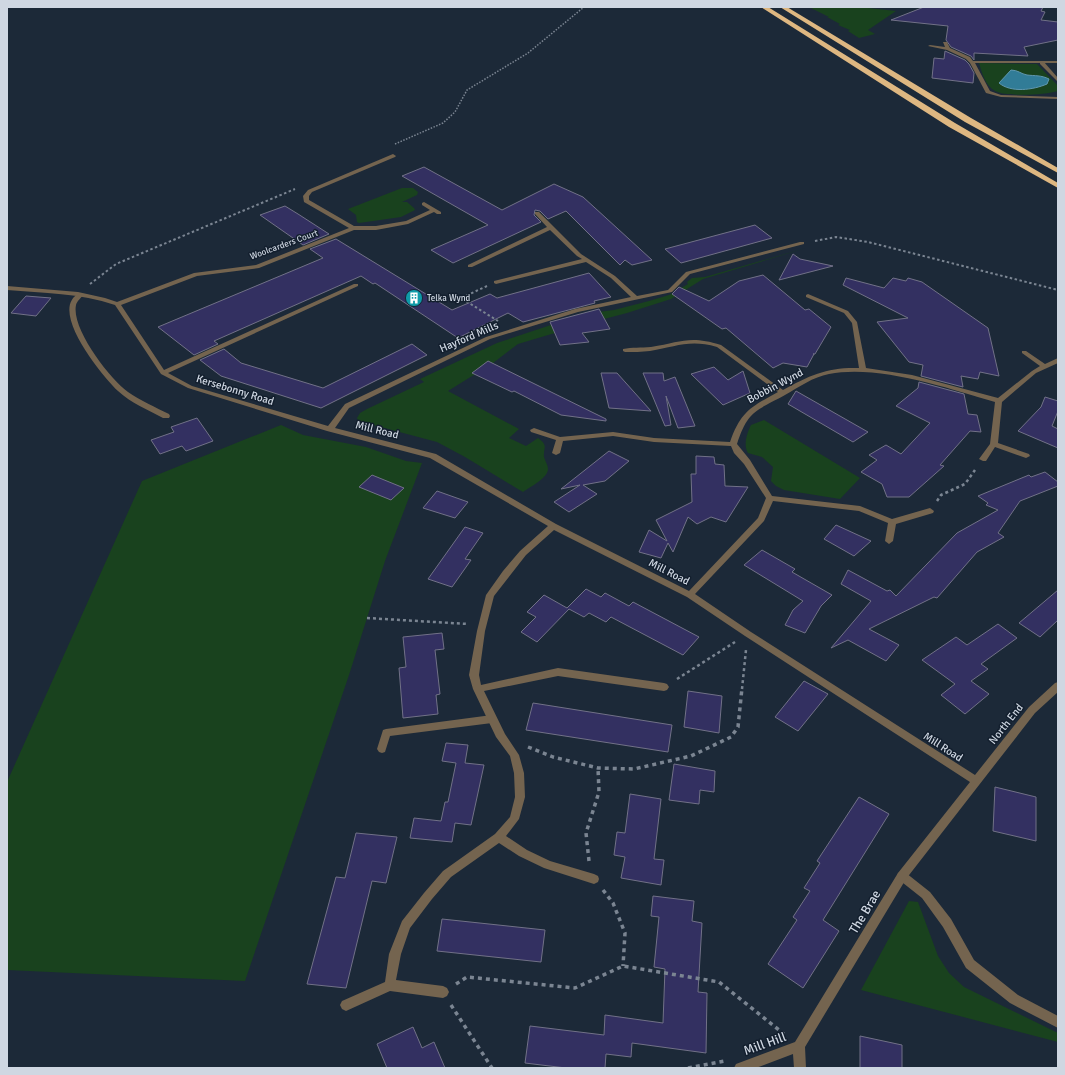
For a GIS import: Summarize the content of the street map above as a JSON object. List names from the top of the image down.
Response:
{
  "streets": {
    "street": [
      "Woolcarders Court",
      "Hayford Mills",
      "Bobbin Wynd",
      "Kersebonny Road",
      "Mill Road",
      "North End",
      "The Brae",
      "Mill Hill"
    ]
  },
  "crossings": [
    ["Woolcarders Court", "Kersebonny Road"],
    ["Hayford Mills", "Kersebonny Road"],
    ["Hayford Mills", "Mill Road"],
    ["Kersebonny Road", "Mill Road"],
    ["Mill Road", "North End"],
    ["Mill Road", "The Brae"],
    ["North End", "The Brae"],
    ["The Brae", "Mill Hill"]
  ],
  "places": {
    "building": ["Telka Wynd"]
  }
}
